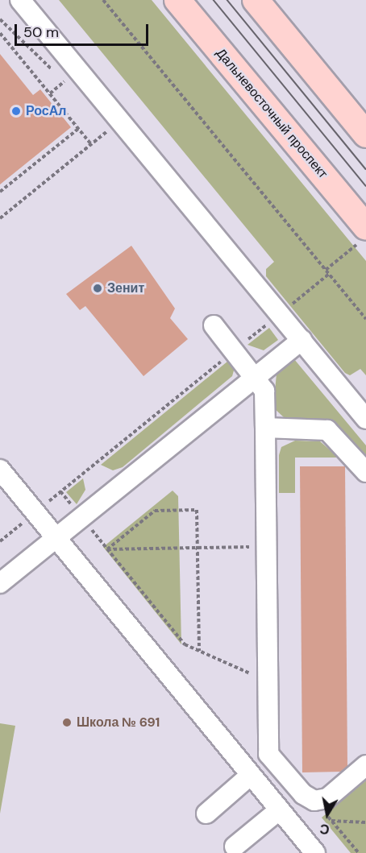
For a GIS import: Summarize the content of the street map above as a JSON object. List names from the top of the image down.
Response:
{
  "streets": {
    "main road": ["Дальневосточный проспект"]
  },
  "places": ["РосАл", "Зенит", "Школа № 691"],
  "scale_bar": "50 m",
  "north": "bottom"
}
